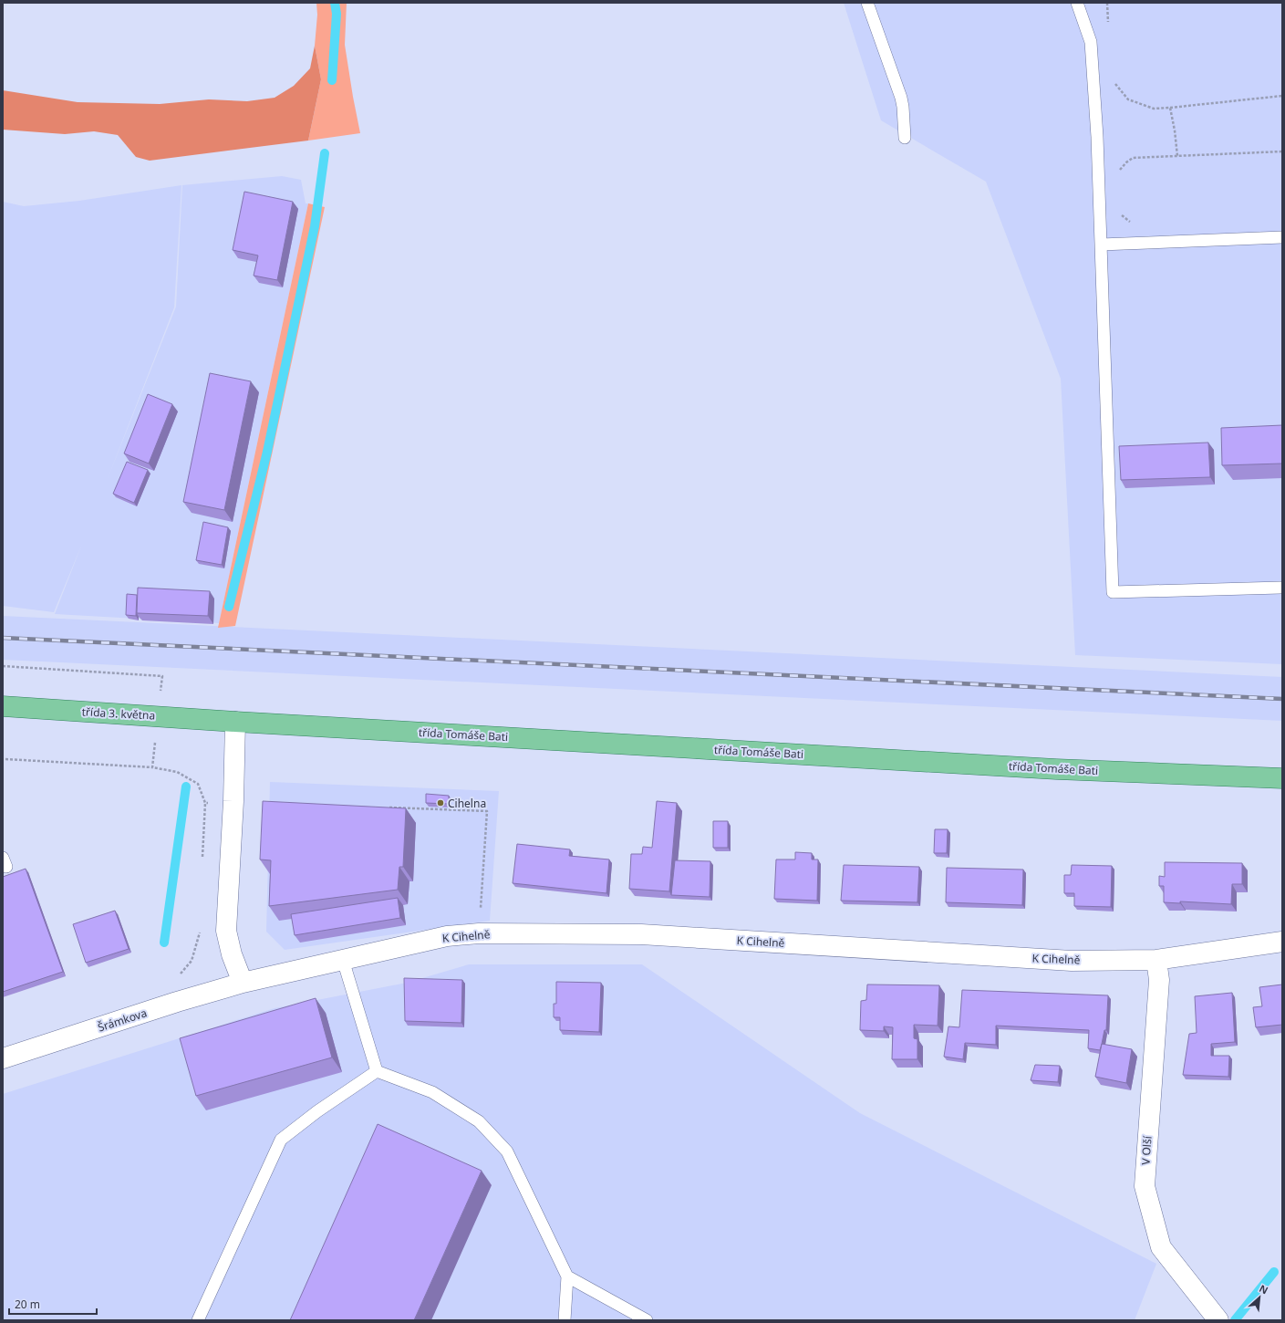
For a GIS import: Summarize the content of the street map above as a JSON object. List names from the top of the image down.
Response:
{
  "streets": {
    "main road": ["třída 3. května", "třída Tomáše Bati"],
    "street": ["K Cihelně", "Šrámkova", "V Olší"]
  },
  "crossings": [
    ["třída 3. května", "třída Tomáše Bati"],
    ["K Cihelně", "Šrámkova"],
    ["K Cihelně", "V Olší"]
  ],
  "places": ["Cihelna"],
  "scale_bar": "20 m",
  "north": "top right"
}
